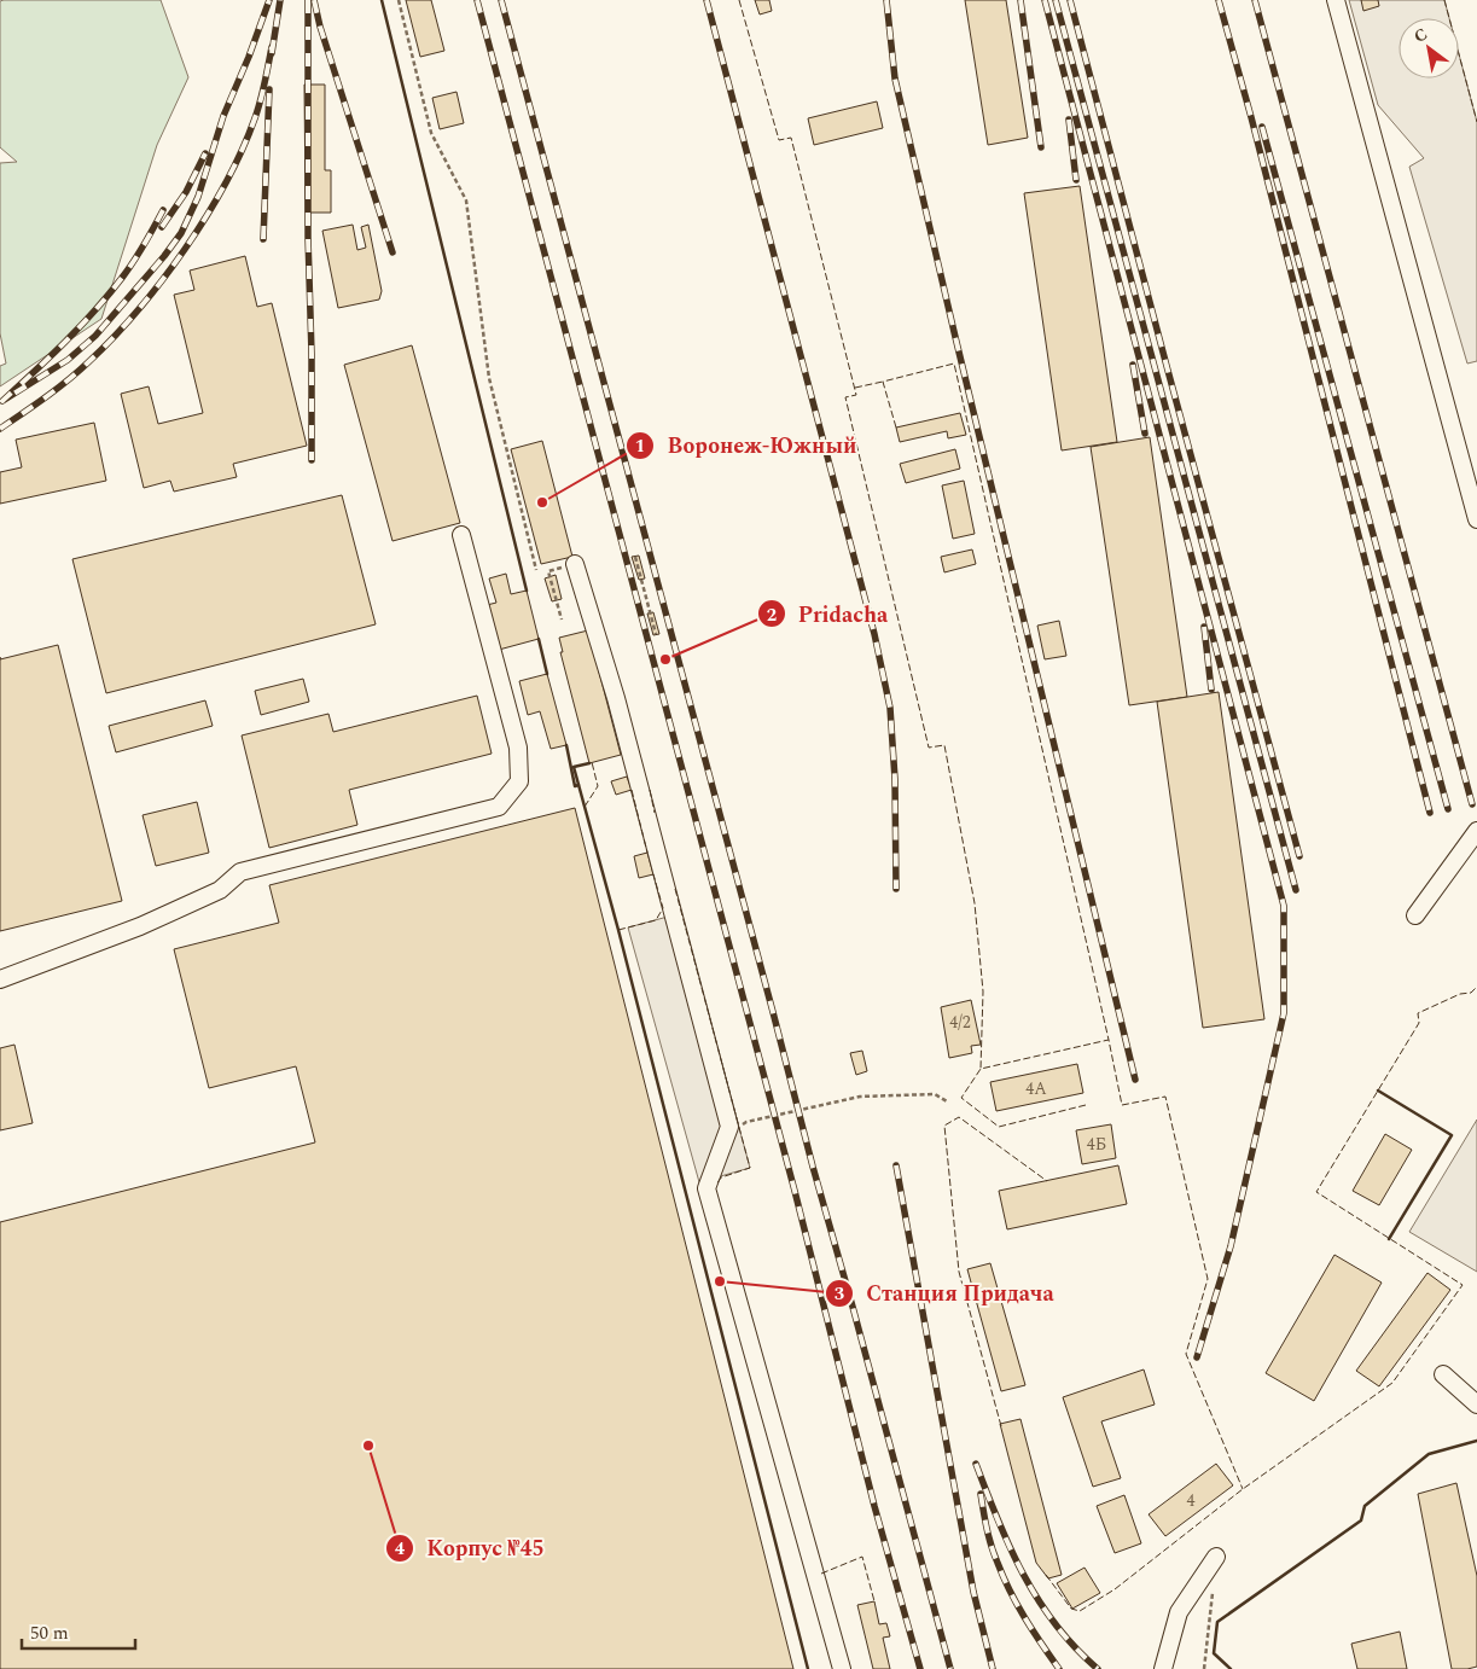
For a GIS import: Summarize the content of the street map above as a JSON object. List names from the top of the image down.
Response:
{
  "places": [
    "Воронеж-Южный",
    "Pridacha",
    "Станция Придача",
    "Корпус №45"
  ],
  "house_numbers": [
    "4/2",
    "4А",
    "4Б",
    "4"
  ],
  "scale_bar": "50 m",
  "north": "top left"
}
